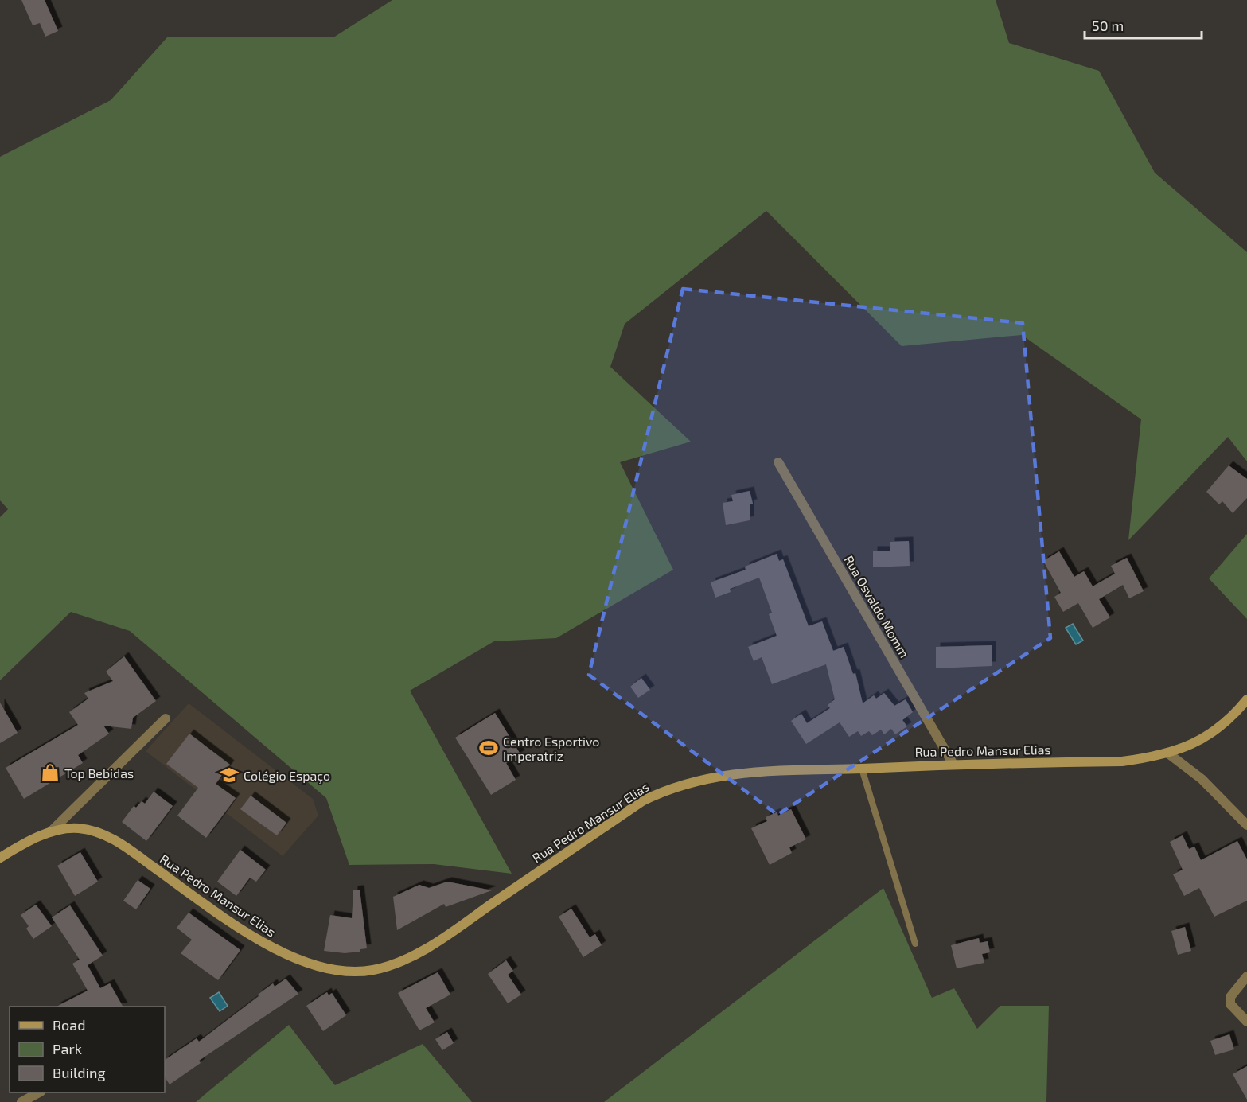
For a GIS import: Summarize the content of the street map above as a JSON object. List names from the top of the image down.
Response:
{
  "streets": {
    "main road": ["Rua Pedro Mansur Elias"],
    "street": ["Rua Osvaldo Momm"]
  },
  "crossings": [
    ["Rua Osvaldo Momm", "Rua Pedro Mansur Elias"]
  ],
  "places": {
    "sports": ["Centro Esportivo Imperatriz"],
    "shop": ["Top Bebidas"],
    "school or university": ["Colégio Espaço"]
  },
  "legend": ["Road", "Park", "Building"],
  "scale_bar": "50 m"
}
